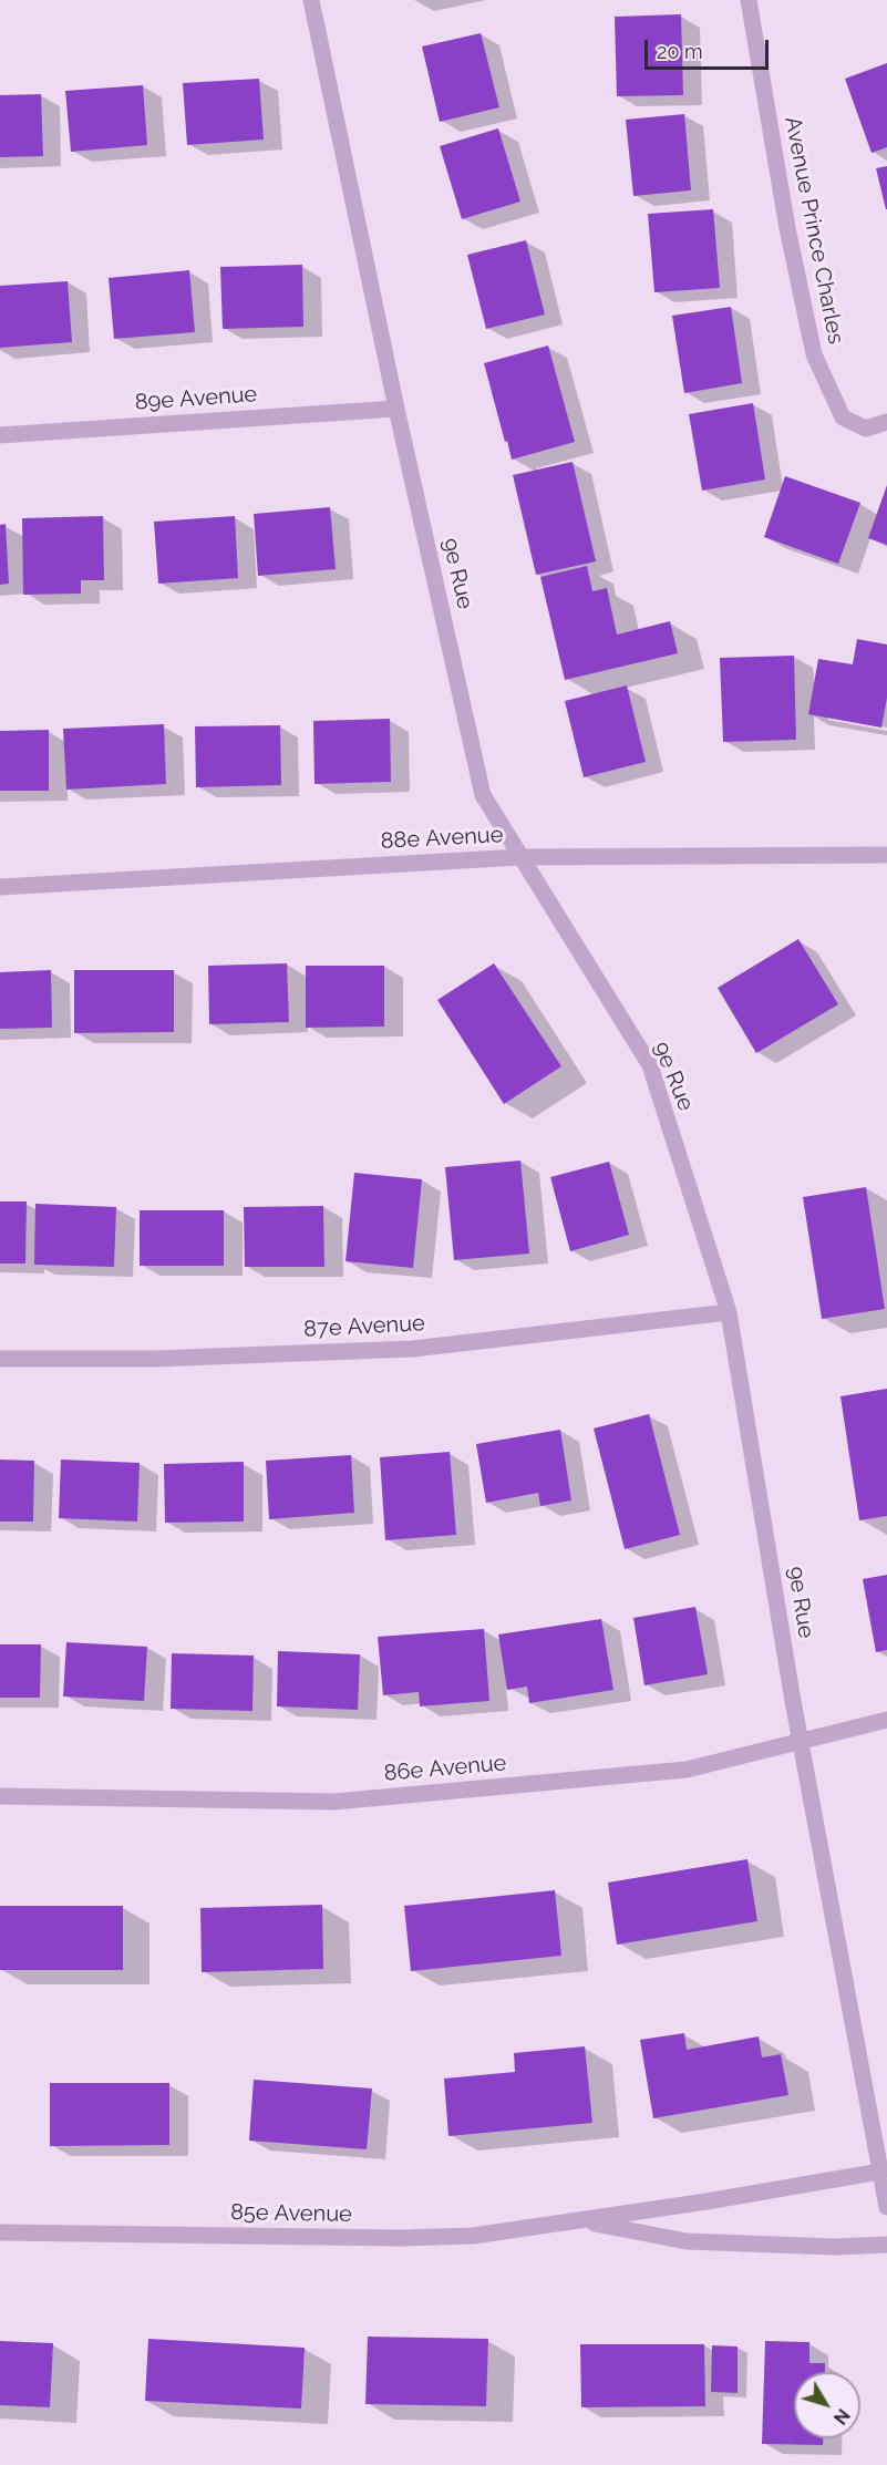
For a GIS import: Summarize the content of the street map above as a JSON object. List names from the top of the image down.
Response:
{
  "streets": {
    "street": [
      "Avenue Prince Charles",
      "89e Avenue",
      "9e Rue",
      "88e Avenue",
      "87e Avenue",
      "86e Avenue",
      "85e Avenue"
    ]
  },
  "crossings": [
    ["89e Avenue", "9e Rue"],
    ["9e Rue", "88e Avenue"],
    ["9e Rue", "87e Avenue"],
    ["9e Rue", "86e Avenue"],
    ["9e Rue", "85e Avenue"]
  ],
  "scale_bar": "20 m",
  "north": "bottom right"
}
